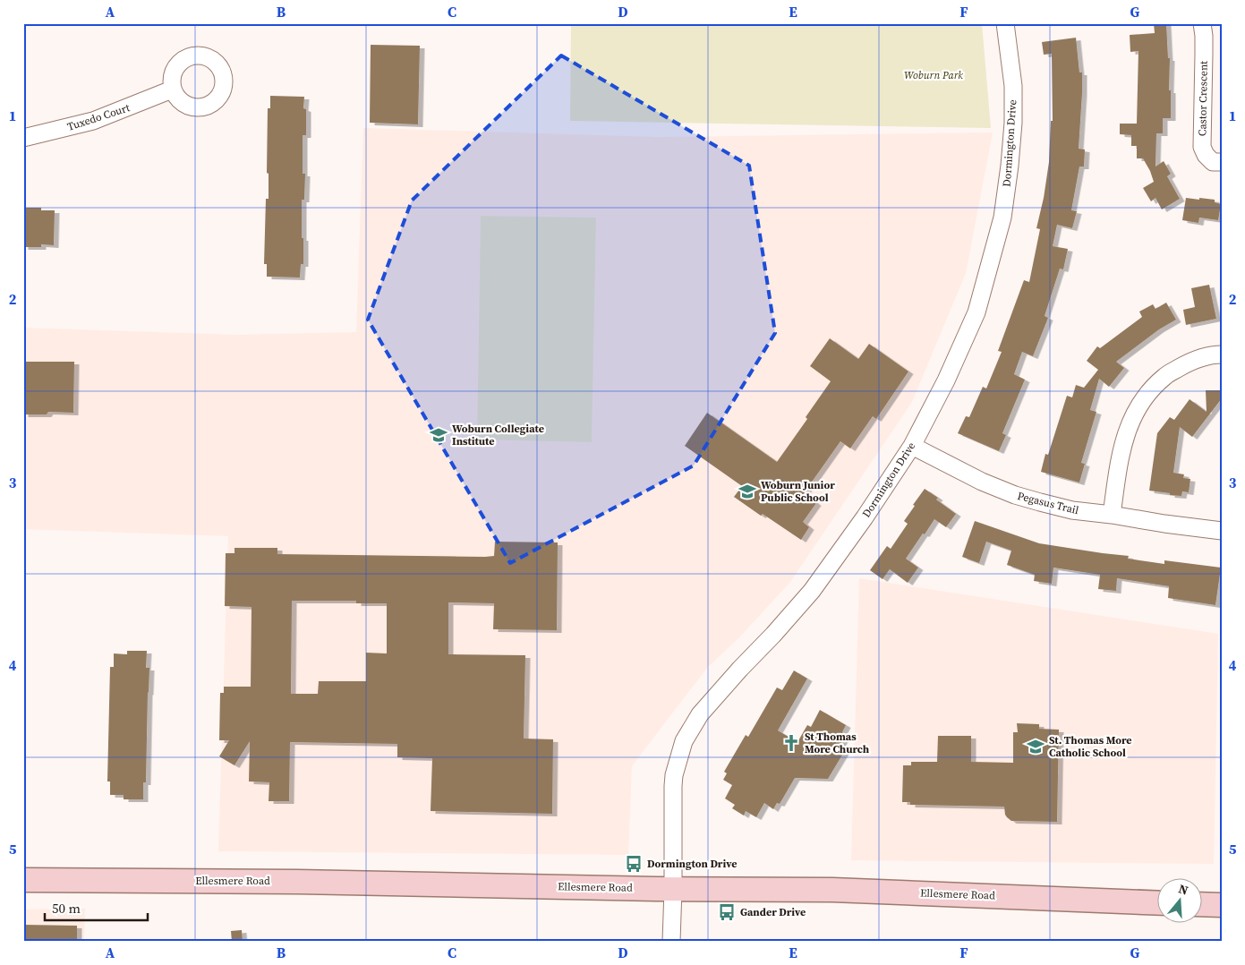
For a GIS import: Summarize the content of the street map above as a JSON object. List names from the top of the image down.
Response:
{
  "streets": {
    "main road": ["Ellesmere Road"],
    "street": [
      "Castor Crescent",
      "Tuxedo Court",
      "Dormington Drive",
      "Pegasus Trail"
    ]
  },
  "crossings": [
    ["Dormington Drive", "Pegasus Trail"],
    ["Dormington Drive", "Ellesmere Road"]
  ],
  "parks": ["Woburn Park"],
  "places": {
    "school or university": ["Woburn Collegiate Institute", "Woburn Junior Public School", "St. Thomas More Catholic School"],
    "church": ["St Thomas More Church"],
    "bus stop": ["Dormington Drive", "Gander Drive"]
  },
  "scale_bar": "50 m",
  "north": "top",
  "grid": {
    "columns": [
      "A",
      "B",
      "C",
      "D",
      "E",
      "F",
      "G"
    ],
    "rows": [
      "1",
      "2",
      "3",
      "4",
      "5"
    ]
  }
}
